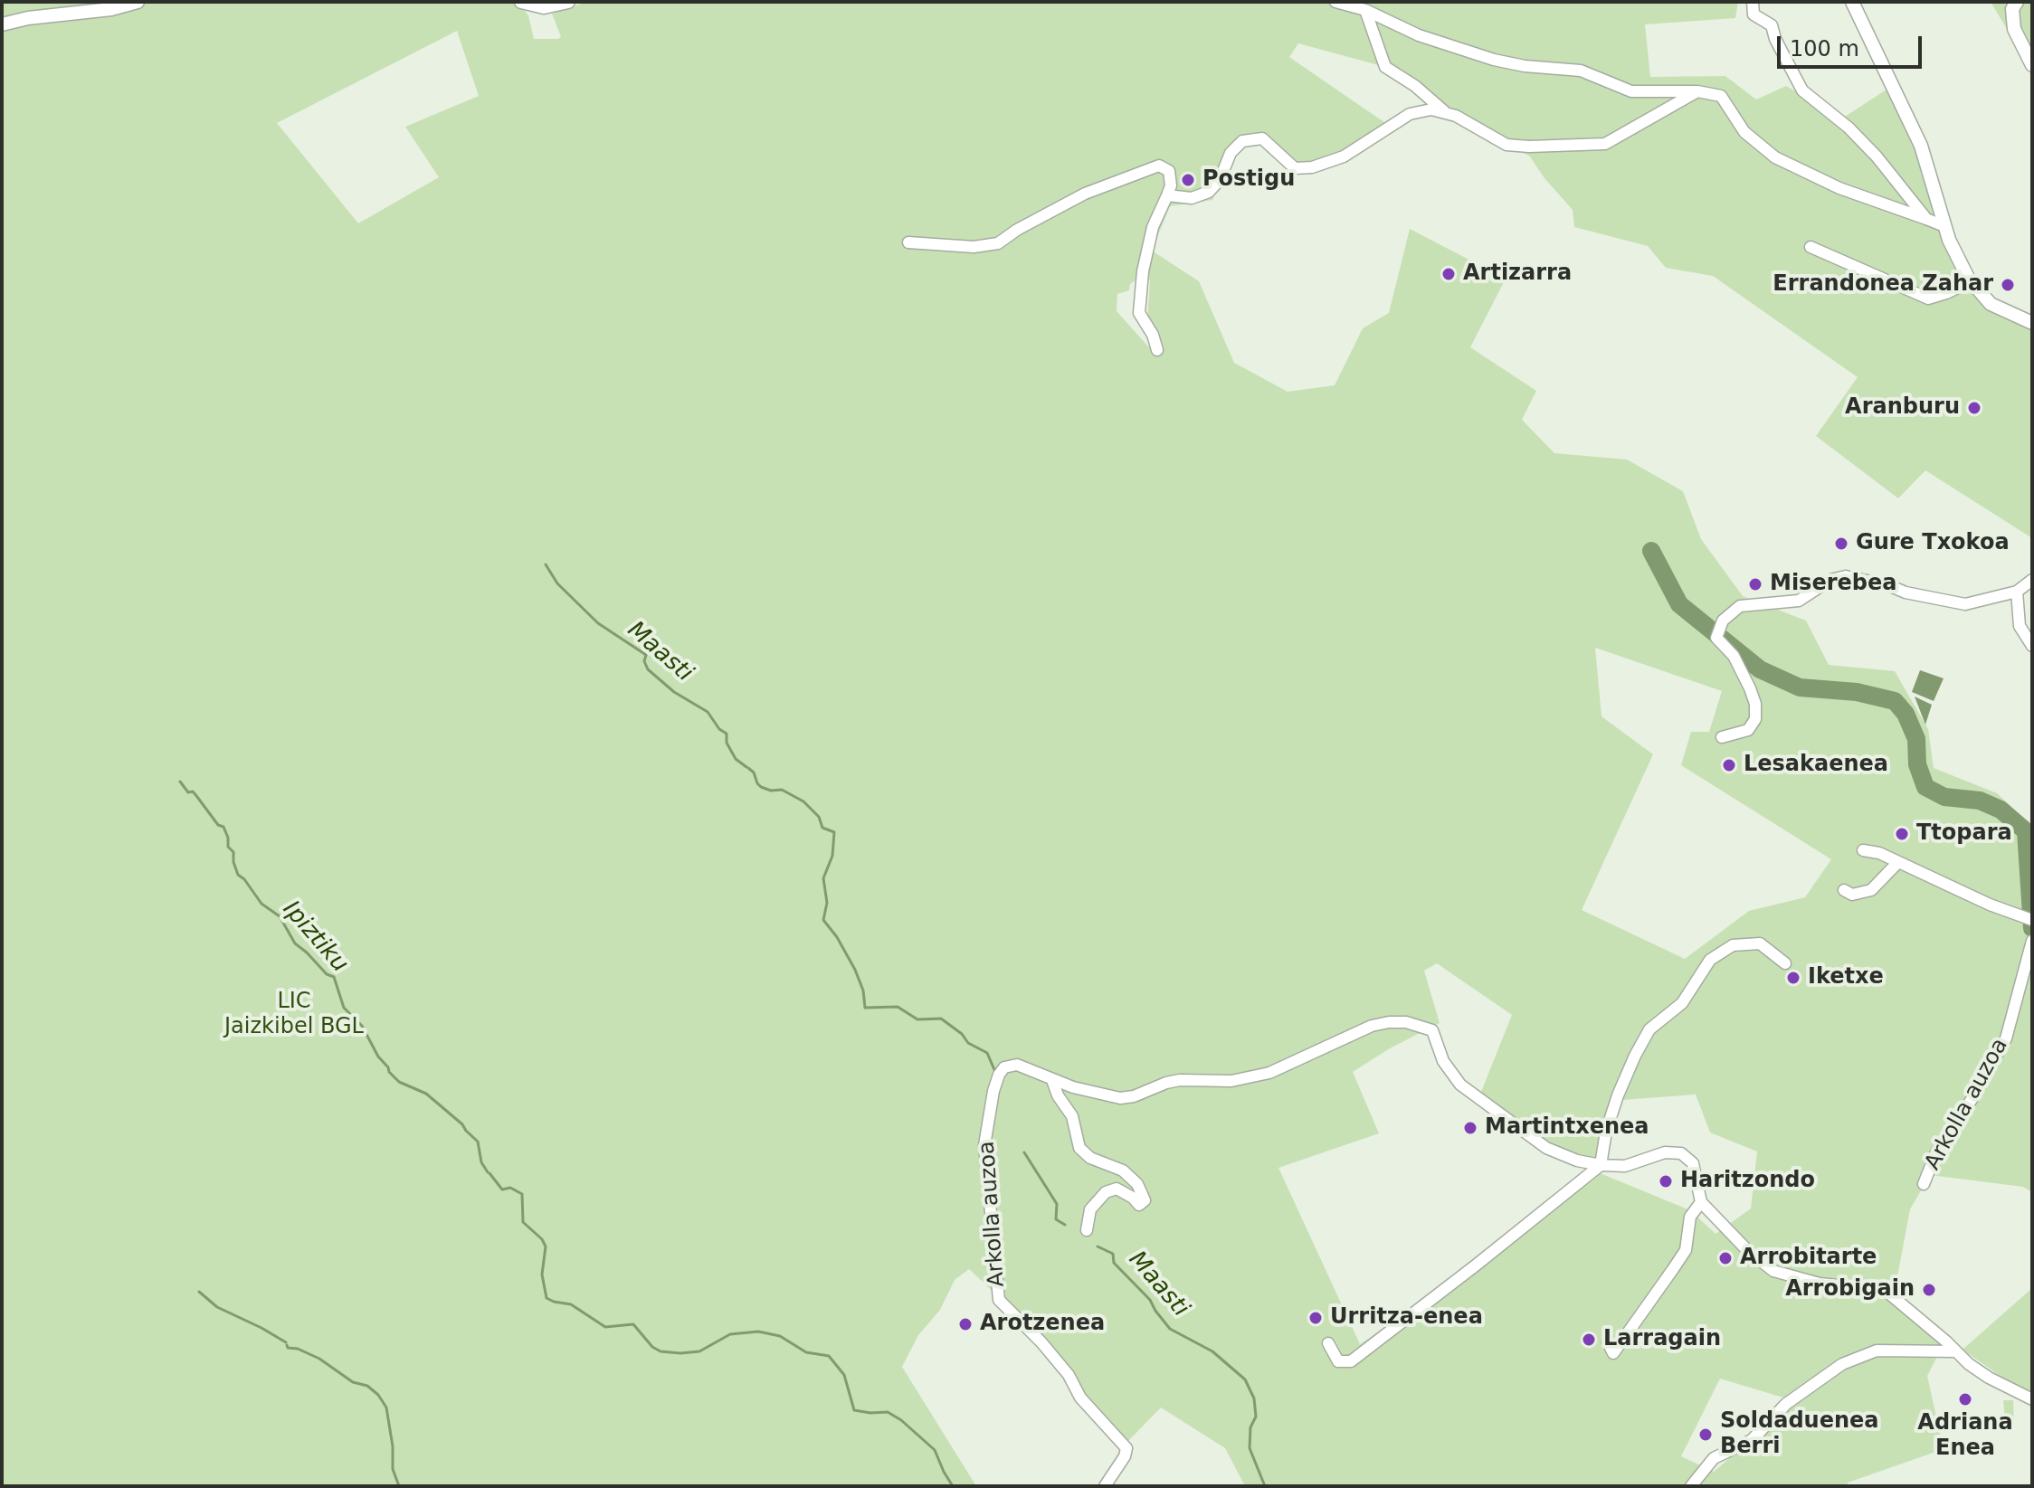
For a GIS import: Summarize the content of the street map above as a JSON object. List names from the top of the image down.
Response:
{
  "streets": {
    "street": ["Arkolla auzoa"]
  },
  "water": ["Maasti", "Ipiztiku"],
  "parks": ["LIC Jaizkibel BGL"],
  "places": [
    "Postigu",
    "Artizarra",
    "Errandonea Zahar",
    "Aranburu",
    "Gure Txokoa",
    "Miserebea",
    "Lesakaenea",
    "Ttopara",
    "Iketxe",
    "Martintxenea",
    "Haritzondo",
    "Arrobitarte",
    "Arrobigain",
    "Urritza-enea",
    "Arotzenea",
    "Larragain",
    "Adriana Enea",
    "Soldaduenea Berri"
  ],
  "scale_bar": "100 m"
}
